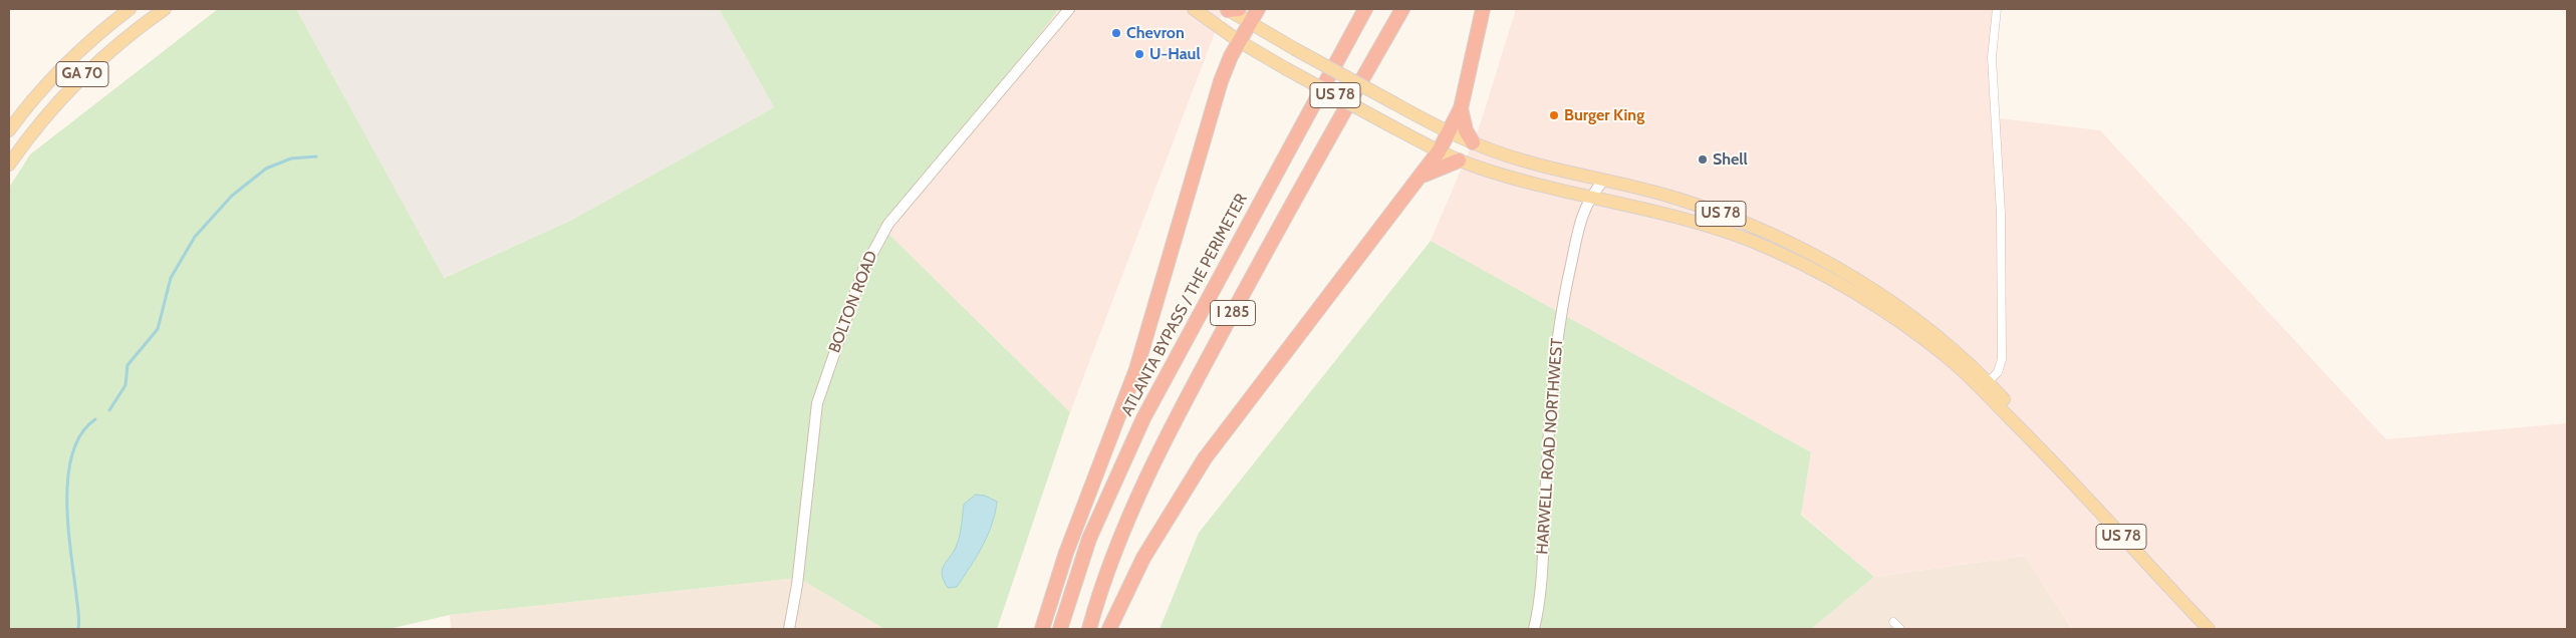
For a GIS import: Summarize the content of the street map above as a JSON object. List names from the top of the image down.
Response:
{
  "streets": {
    "highway": ["ATLANTA BYPASS / THE PERIMETER", "I 285"],
    "main road": ["GA 70", "US 78"],
    "street": ["BOLTON ROAD", "HARWELL ROAD NORTHWEST"]
  },
  "crossings": [
    ["US 78", "HARWELL ROAD NORTHWEST"]
  ],
  "places": [
    "Chevron",
    "U-Haul",
    "Burger King",
    "Shell"
  ]
}
